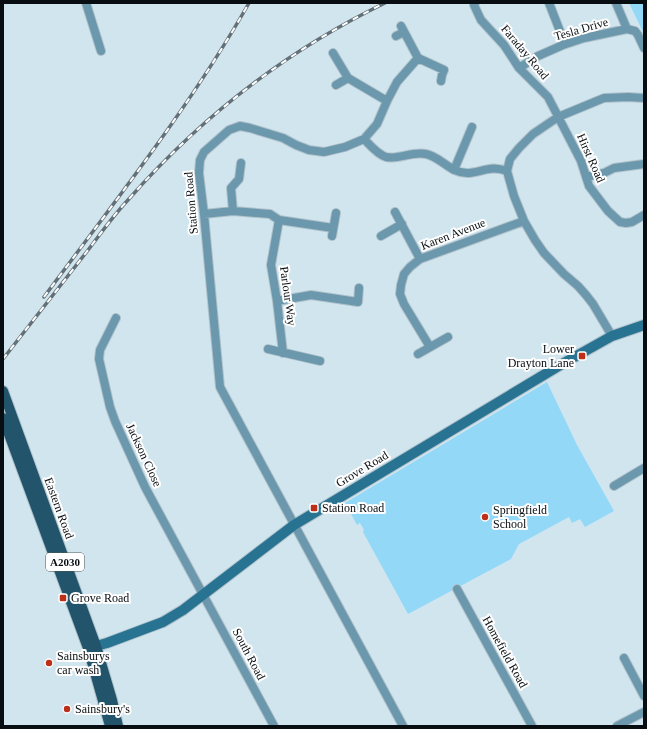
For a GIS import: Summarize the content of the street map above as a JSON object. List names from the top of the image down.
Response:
{
  "streets": {
    "main road": ["Eastern Road", "A2030"],
    "street": [
      "Tesla Drive",
      "Faraday Road",
      "Hirst Road",
      "Station Road",
      "Karen Avenue",
      "Parlour Way",
      "Jackson Close",
      "Grove Road",
      "Homefield Road",
      "South Road"
    ]
  },
  "crossings": [
    ["Tesla Drive", "Faraday Road"],
    ["Faraday Road", "Hirst Road"],
    ["Station Road", "Grove Road"],
    ["Jackson Close", "Grove Road"],
    ["Jackson Close", "South Road"],
    ["Grove Road", "Eastern Road"],
    ["Grove Road", "South Road"]
  ],
  "places": {
    "transit": ["Lower Drayton Lane", "Station Road", "Grove Road"],
    "other": ["Springfield School", "Sainsburys car wash", "Sainsbury's"]
  }
}
